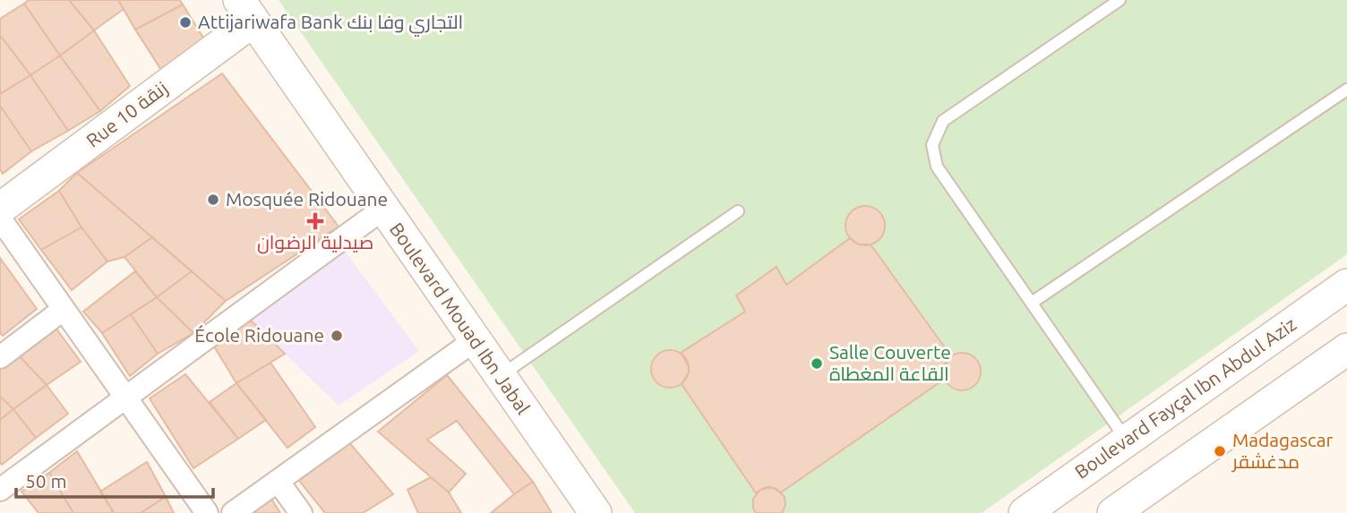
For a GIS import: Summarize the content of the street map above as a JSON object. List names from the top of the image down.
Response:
{
  "streets": {
    "main road": ["Rue 10 زنقة", "Boulevard Mouad Ibn Jabal", "Boulevard Fayçal Ibn Abdul Aziz"]
  },
  "crossings": [
    ["Rue 10 زنقة", "Boulevard Mouad Ibn Jabal"]
  ],
  "places": {
    "other": [
      "Attijariwafa Bank التجاري وفا بنك",
      "Mosquée Ridouane",
      "École Ridouane",
      "Salle Couverte القاعة المغطاة",
      "Madagascar مدغشقر"
    ],
    "health": ["صيدلية الرضوان"]
  },
  "scale_bar": "50 m"
}
